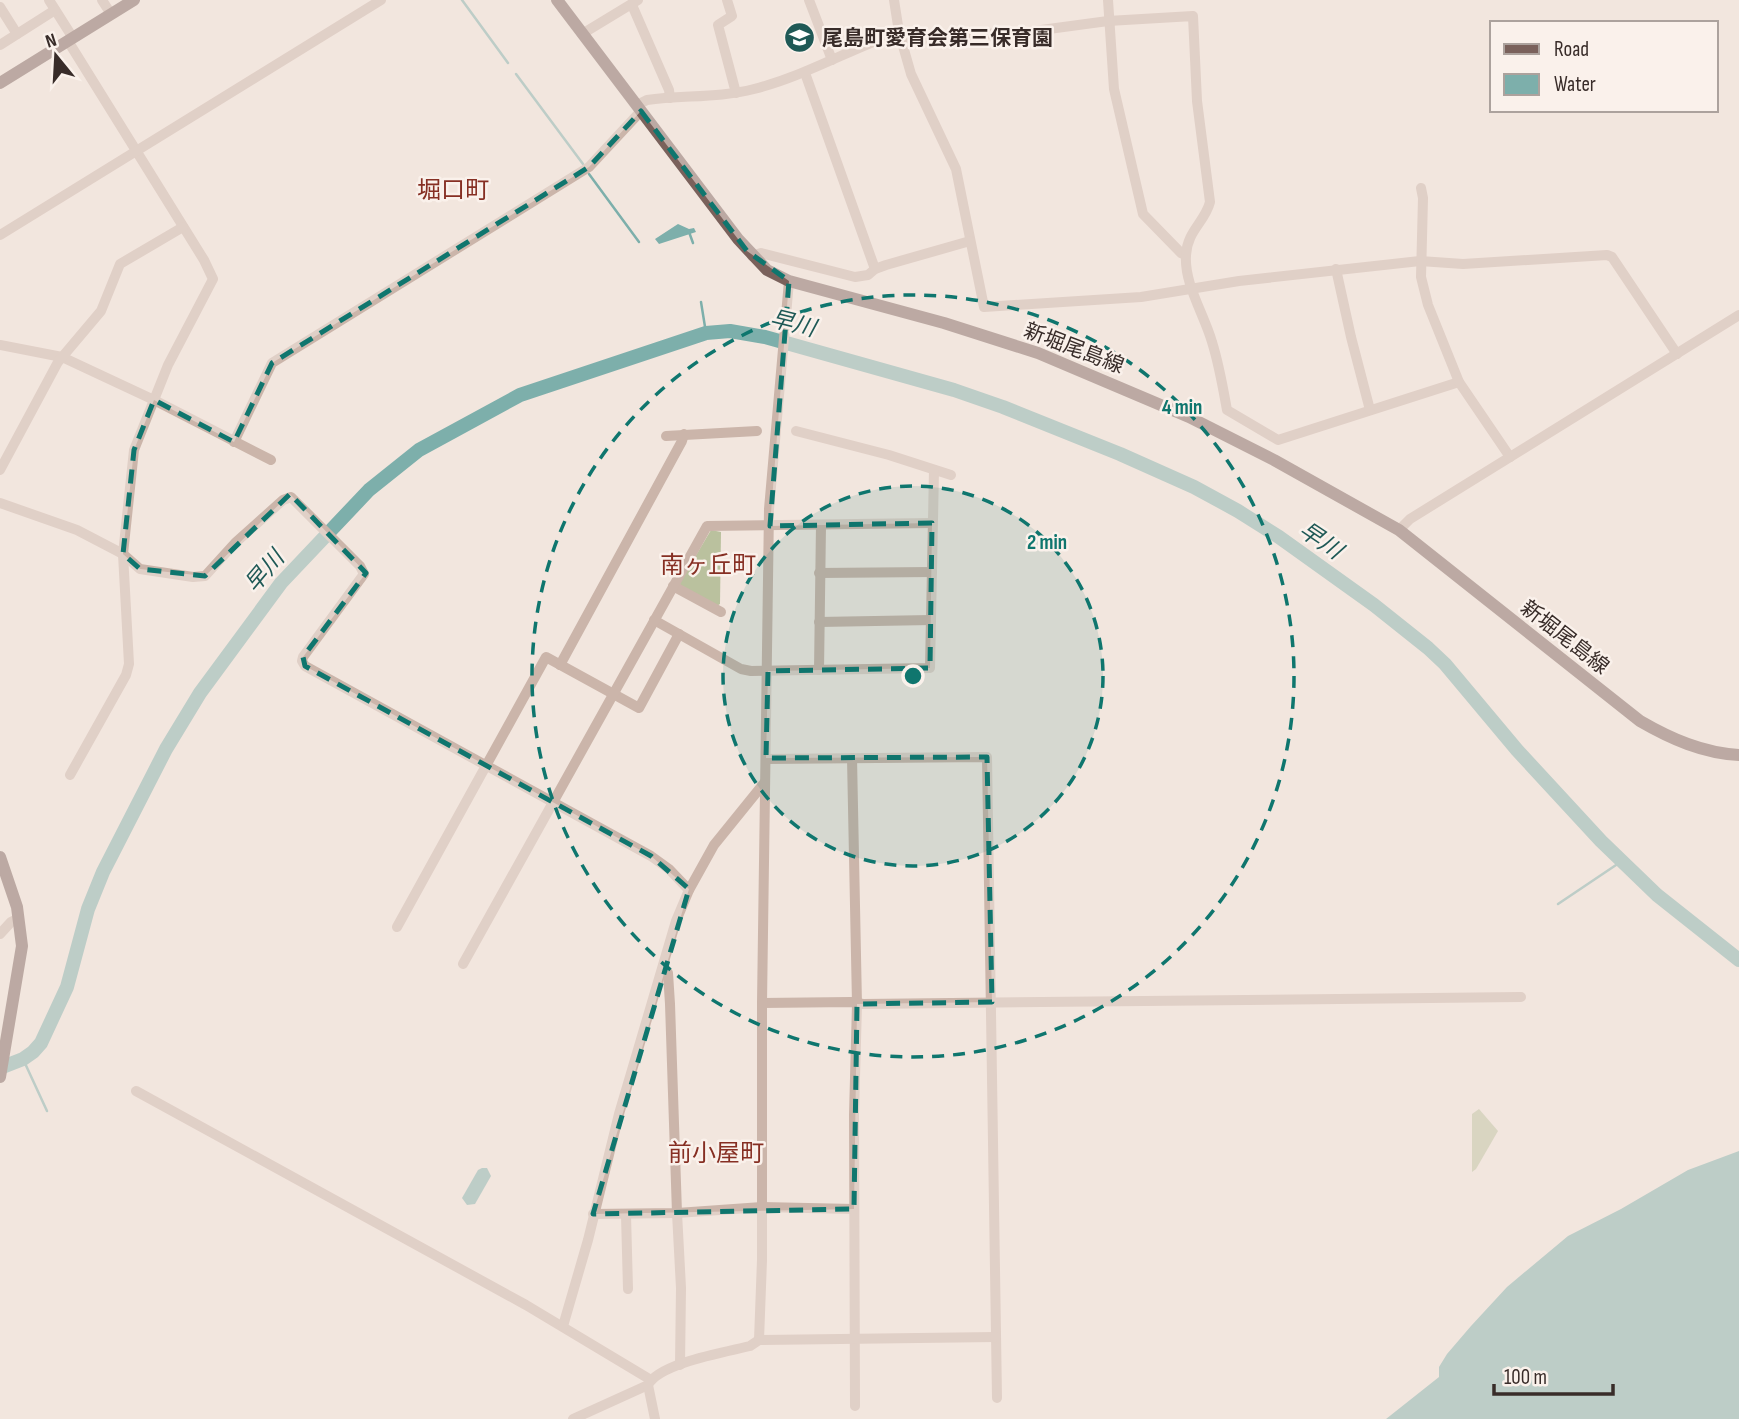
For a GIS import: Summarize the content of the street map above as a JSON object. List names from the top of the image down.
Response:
{
  "streets": {
    "main road": ["新堀尾島線"]
  },
  "districts": ["堀口町", "南ヶ丘町", "前小屋町"],
  "water": ["早川"],
  "places": {
    "school or university": ["尾島町愛育会第三保育園"]
  },
  "legend": ["Road", "Water"],
  "scale_bar": "100 m",
  "north": "top",
  "rings": ["4 min", "2 min"]
}
